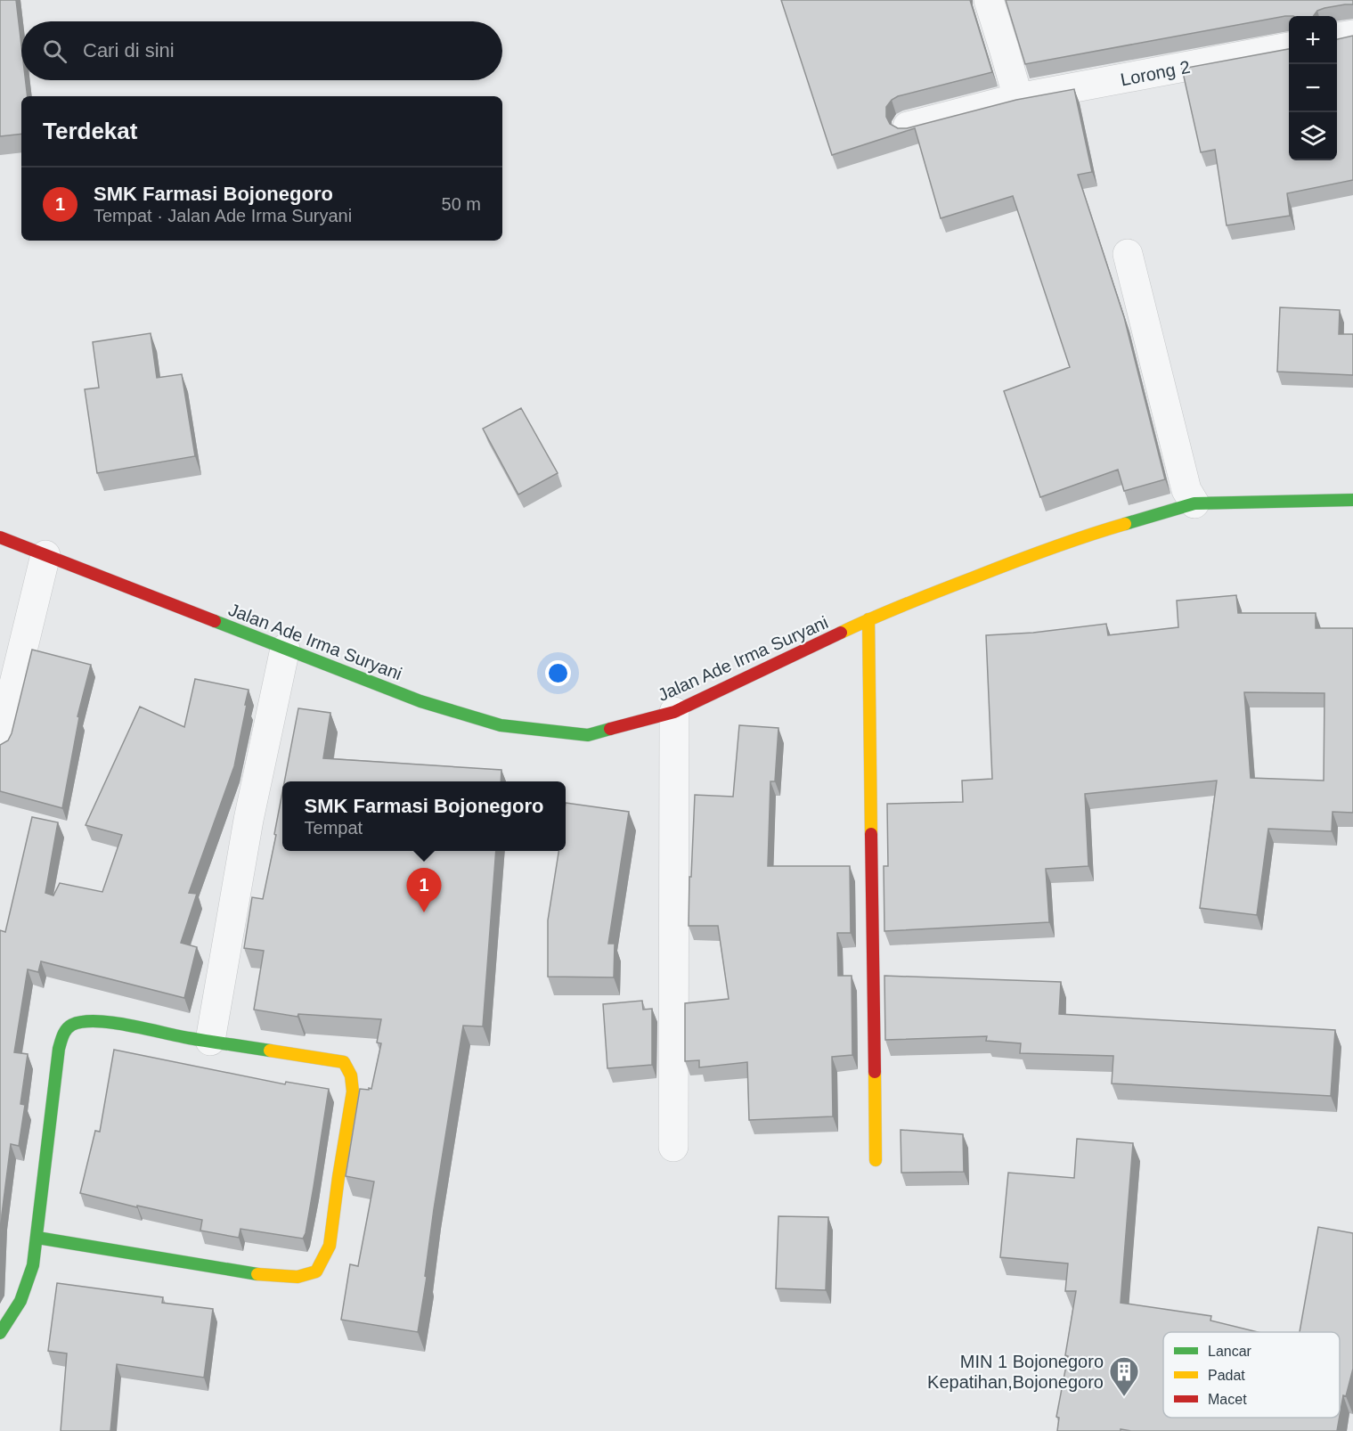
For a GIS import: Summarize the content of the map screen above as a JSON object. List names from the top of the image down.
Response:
{
  "streets": {
    "street": ["Lorong 2", "Jalan Ade Irma Suryani"]
  },
  "places": {
    "building": ["MIN 1 Bojonegoro Kepatihan,Bojonegoro"]
  },
  "legend": ["Lancar", "Padat", "Macet"],
  "page": {
    "map_buttons": ["+", "−"],
    "search": "Cari di sini",
    "heading": "Terdekat",
    "list": [
      {
        "mark": "1",
        "name": "SMK Farmasi Bojonegoro",
        "note": "Tempat · Jalan Ade Irma Suryani",
        "value": "50 m"
      }
    ],
    "popup": ["SMK Farmasi Bojonegoro", "Tempat"],
    "pins": "1"
  }
}
